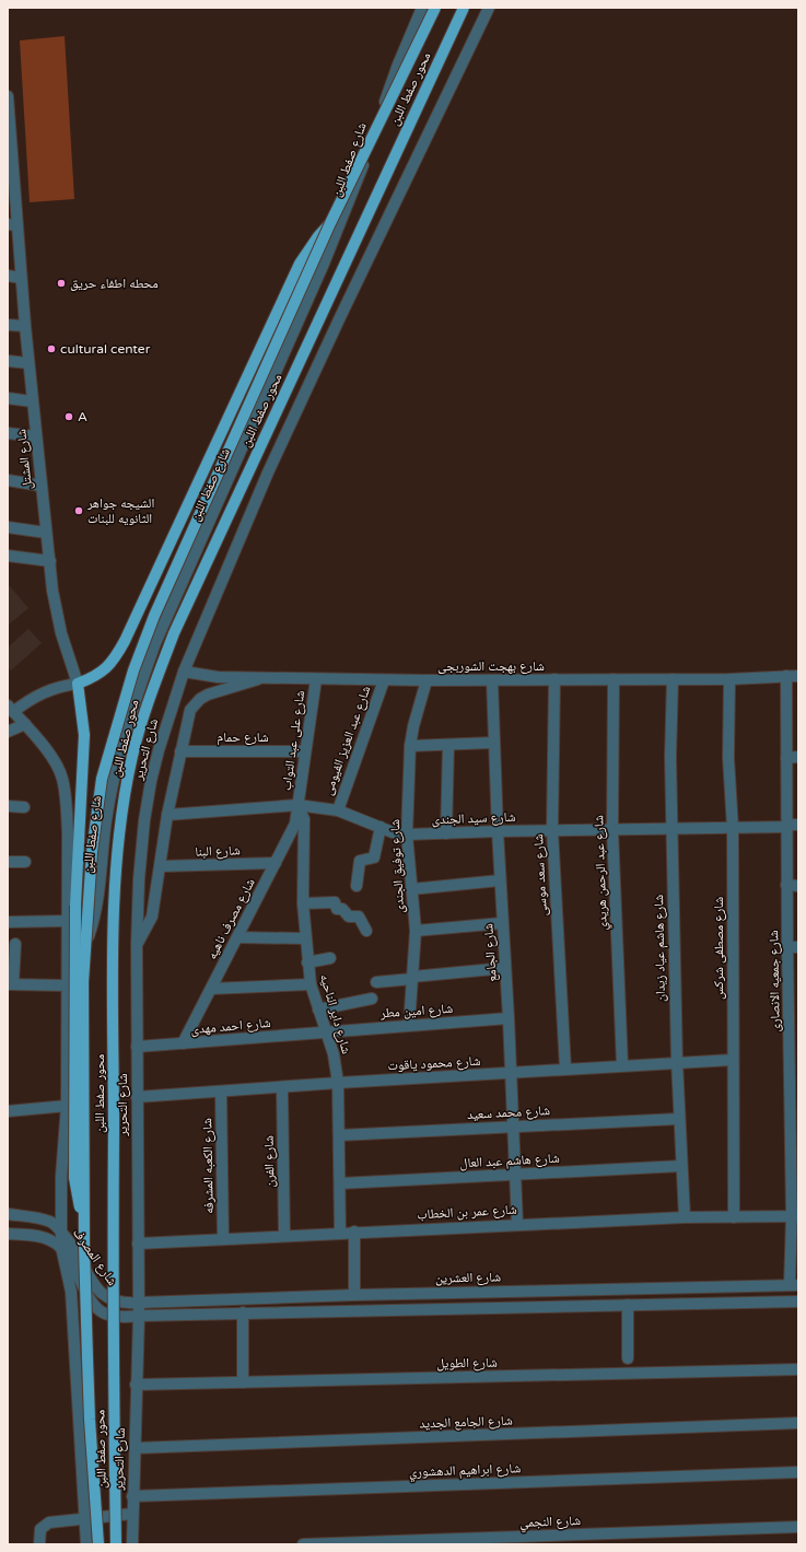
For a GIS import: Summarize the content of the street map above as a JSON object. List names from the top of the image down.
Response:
{
  "streets": {
    "main road": ["محور صفط اللبن"],
    "street": [
      "شارع صفط اللبن",
      "شارع المشتل",
      "شارع بهجت الشوربجى",
      "شارع حمام",
      "شارع على عبد التواب",
      "شارع عبد العزيز الفيومى",
      "شارع التحرير",
      "شارع سيد الجندى",
      "شارع البنا",
      "شارع توفيق الجندى",
      "شارع عبد الرحمن هريدي",
      "شارع سعد موسى",
      "شارع مصرف ناهيه",
      "شارع هاشم عياد زيدان",
      "شارع مصطفى شركس",
      "شارع الجامع",
      "شارع جمعيه الانصارى",
      "شارع امين مطر",
      "شارع داير الناحيه",
      "شارع احمد مهدى",
      "شارع محمود ياقوت",
      "شارع محمد سعيد",
      "شارع هاشم عبد العال",
      "شارع الفرن",
      "شارع الكعبه المشرفه",
      "شارع عمر بن الخطاب",
      "شارع المصرف",
      "شارع العشرين",
      "شارع الطويل",
      "شارع الجامع الجديد",
      "شارع ابراهيم الدهشوري",
      "شارع النجمي"
    ]
  },
  "crossings": [
    ["شارع بهجت الشوربجى", "شارع على عبد التواب"],
    ["شارع بهجت الشوربجى", "شارع عبد العزيز الفيومى"],
    ["شارع بهجت الشوربجى", "شارع التحرير"],
    ["شارع بهجت الشوربجى", "شارع توفيق الجندى"],
    ["شارع بهجت الشوربجى", "شارع عبد الرحمن هريدي"],
    ["شارع بهجت الشوربجى", "شارع سعد موسى"],
    ["شارع بهجت الشوربجى", "شارع هاشم عياد زيدان"],
    ["شارع بهجت الشوربجى", "شارع مصطفى شركس"],
    ["شارع بهجت الشوربجى", "شارع الجامع"],
    ["شارع بهجت الشوربجى", "شارع جمعيه الانصارى"],
    ["شارع حمام", "شارع على عبد التواب"],
    ["شارع على عبد التواب", "شارع سيد الجندى"],
    ["شارع على عبد التواب", "شارع مصرف ناهيه"],
    ["شارع على عبد التواب", "شارع داير الناحيه"],
    ["شارع عبد العزيز الفيومى", "شارع سيد الجندى"],
    ["شارع التحرير", "شارع احمد مهدى"],
    ["شارع التحرير", "شارع محمود ياقوت"],
    ["شارع التحرير", "شارع عمر بن الخطاب"],
    ["شارع التحرير", "شارع المصرف"],
    ["شارع التحرير", "شارع العشرين"],
    ["شارع التحرير", "شارع الطويل"],
    ["شارع التحرير", "شارع الجامع الجديد"],
    ["شارع التحرير", "شارع ابراهيم الدهشوري"],
    ["شارع سيد الجندى", "شارع توفيق الجندى"],
    ["شارع سيد الجندى", "شارع عبد الرحمن هريدي"],
    ["شارع سيد الجندى", "شارع سعد موسى"],
    ["شارع سيد الجندى", "شارع مصرف ناهيه"],
    ["شارع سيد الجندى", "شارع هاشم عياد زيدان"],
    ["شارع سيد الجندى", "شارع مصطفى شركس"],
    ["شارع سيد الجندى", "شارع الجامع"],
    ["شارع سيد الجندى", "شارع جمعيه الانصارى"],
    ["شارع سيد الجندى", "شارع داير الناحيه"],
    ["شارع البنا", "شارع مصرف ناهيه"],
    ["شارع توفيق الجندى", "شارع امين مطر"],
    ["شارع عبد الرحمن هريدي", "شارع محمود ياقوت"],
    ["شارع سعد موسى", "شارع محمود ياقوت"],
    ["شارع مصرف ناهيه", "شارع داير الناحيه"],
    ["شارع مصرف ناهيه", "شارع احمد مهدى"],
    ["شارع هاشم عياد زيدان", "شارع محمود ياقوت"],
    ["شارع هاشم عياد زيدان", "شارع محمد سعيد"],
    ["شارع هاشم عياد زيدان", "شارع هاشم عبد العال"],
    ["شارع هاشم عياد زيدان", "شارع عمر بن الخطاب"],
    ["شارع مصطفى شركس", "شارع محمود ياقوت"],
    ["شارع مصطفى شركس", "شارع عمر بن الخطاب"],
    ["شارع الجامع", "شارع امين مطر"],
    ["شارع الجامع", "شارع محمود ياقوت"],
    ["شارع الجامع", "شارع محمد سعيد"],
    ["شارع الجامع", "شارع هاشم عبد العال"],
    ["شارع الجامع", "شارع عمر بن الخطاب"],
    ["شارع جمعيه الانصارى", "شارع عمر بن الخطاب"],
    ["شارع جمعيه الانصارى", "شارع العشرين"],
    ["شارع امين مطر", "شارع داير الناحيه"],
    ["شارع امين مطر", "شارع احمد مهدى"],
    ["شارع داير الناحيه", "شارع احمد مهدى"],
    ["شارع داير الناحيه", "شارع محمود ياقوت"],
    ["شارع داير الناحيه", "شارع محمد سعيد"],
    ["شارع داير الناحيه", "شارع هاشم عبد العال"],
    ["شارع داير الناحيه", "شارع عمر بن الخطاب"],
    ["شارع محمود ياقوت", "شارع الفرن"],
    ["شارع محمود ياقوت", "شارع الكعبه المشرفه"],
    ["شارع الفرن", "شارع عمر بن الخطاب"],
    ["شارع الكعبه المشرفه", "شارع عمر بن الخطاب"],
    ["شارع المصرف", "شارع العشرين"]
  ],
  "places": [
    "محطه اطفاء حريق",
    "cultural center",
    "A",
    "الشيجه جواهر الثانويه للبنات"
  ]
}
